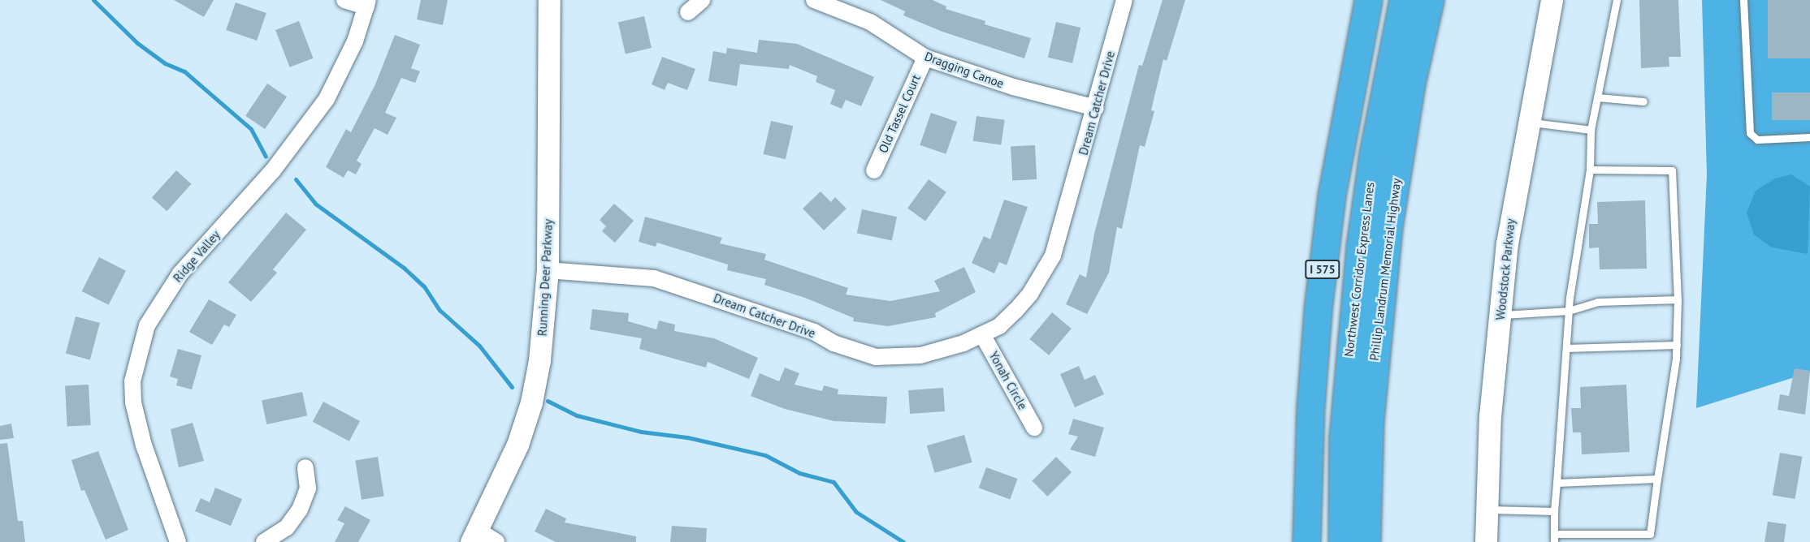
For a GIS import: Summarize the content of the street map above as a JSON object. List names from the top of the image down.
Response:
{
  "streets": {
    "highway": ["I 575", "Northwest Corridor Express Lanes", "Phillip Landrum Memorial Highway"],
    "main road": ["Woodstock Parkway", "Running Deer Parkway"],
    "street": [
      "Dragging Canoe",
      "Dream Catcher Drive",
      "Old Tassel Court",
      "Ridge Valley",
      "Yonah Circle"
    ]
  },
  "crossings": [
    ["Dragging Canoe", "Dream Catcher Drive"],
    ["Dragging Canoe", "Old Tassel Court"],
    ["Dream Catcher Drive", "Running Deer Parkway"],
    ["Dream Catcher Drive", "Yonah Circle"]
  ]
}
